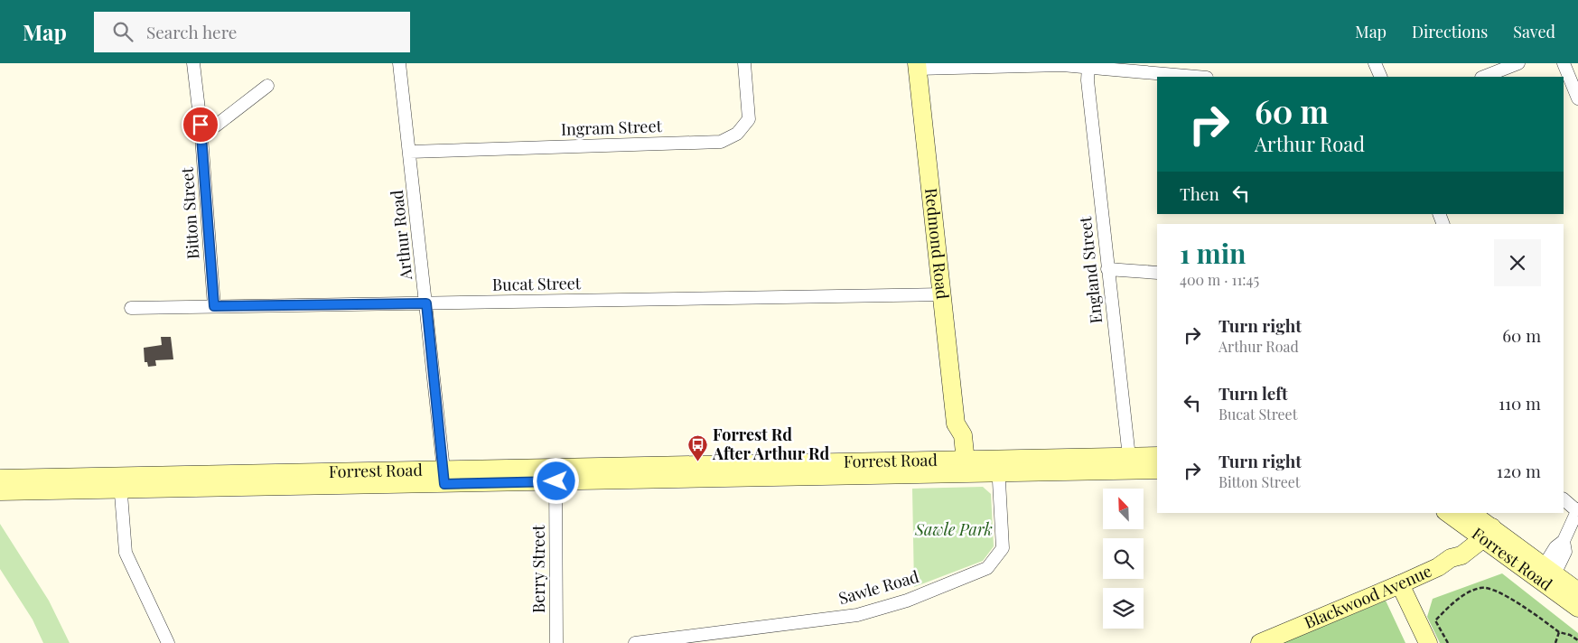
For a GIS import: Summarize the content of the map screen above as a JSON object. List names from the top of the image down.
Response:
{
  "streets": {
    "main road": ["Redmond Road", "Forrest Road", "Blackwood Avenue"],
    "street": [
      "Ingram Street",
      "Bitton Street",
      "Arthur Road",
      "England Street",
      "Bucat Street",
      "Berry Street",
      "Sawle Road"
    ]
  },
  "crossings": [
    ["Ingram Street", "Arthur Road"],
    ["Bitton Street", "Bucat Street"],
    ["Arthur Road", "Bucat Street"],
    ["Arthur Road", "Forrest Road"],
    ["Redmond Road", "Bucat Street"],
    ["Redmond Road", "Forrest Road"],
    ["England Street", "Forrest Road"],
    ["Forrest Road", "Berry Street"],
    ["Forrest Road", "Sawle Road"],
    ["Forrest Road", "Blackwood Avenue"]
  ],
  "parks": ["Sawle Park"],
  "places": {
    "bus stop": ["Forrest Rd After Arthur Rd"]
  },
  "north": "top left",
  "page": {
    "header": "Map",
    "search": "Search here",
    "nav": ["Map", "Directions", "Saved"],
    "turn": ["60 m", "Arthur Road"],
    "then": "Then",
    "heading": ["1 min", "400 m · 11:45"],
    "list": [
      {
        "name": "Turn right",
        "note": "Arthur Road",
        "value": "60 m"
      },
      {
        "name": "Turn left",
        "note": "Bucat Street",
        "value": "110 m"
      },
      {
        "name": "Turn right",
        "note": "Bitton Street",
        "value": "120 m"
      }
    ]
  }
}
